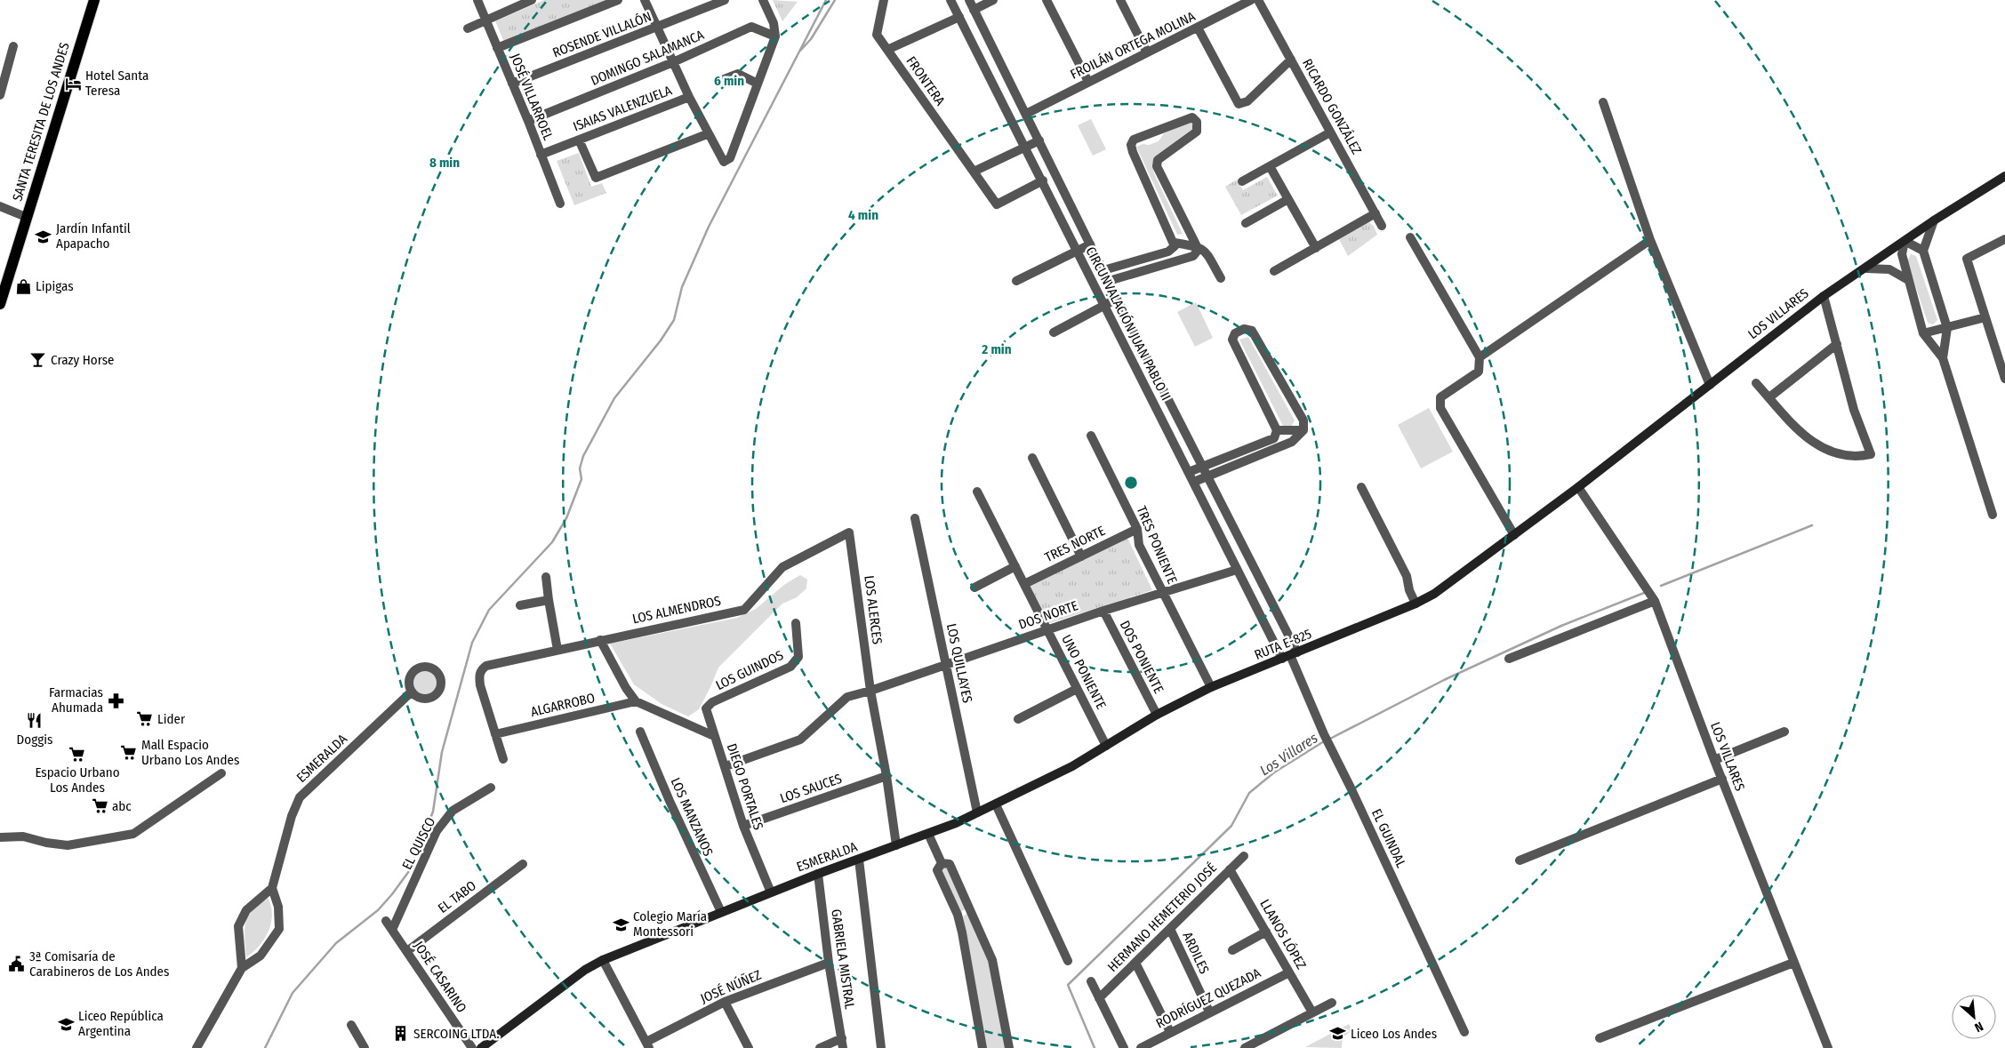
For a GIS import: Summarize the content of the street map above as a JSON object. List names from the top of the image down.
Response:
{
  "streets": {
    "main road": [
      "SANTA TERESITA DE LOS ANDES",
      "LOS VILLARES",
      "RUTA E-825",
      "ESMERALDA"
    ],
    "street": [
      "ROSENDE VILLALÓN",
      "FROILÁN ORTEGA MOLINA",
      "DOMINGO SALAMANCA",
      "FRONTERA",
      "JOSÉ VILLARROEL",
      "RICARDO GONZÁLEZ",
      "ISAIAS VALENZUELA",
      "CIRCUNVALACIÓN JUAN PABLO II",
      "TRES NORTE",
      "TRES PONIENTE",
      "LOS ALMENDROS",
      "LOS ALERCES",
      "DOS NORTE",
      "DOS PONIENTE",
      "LOS QUILLAYES",
      "LOS GUINDOS",
      "UNO PONIENTE",
      "ALGARROBO",
      "DIEGO PORTALES",
      "LOS SAUCES",
      "LOS MANZANOS",
      "EL GUINDAL",
      "EL QUISCO",
      "EL TABO",
      "HERMANO HEMETERIO JOSÉ",
      "LLANOS LÓPEZ",
      "ARDILES",
      "GABRIELA MISTRAL",
      "JOSÉ CASARINO",
      "JOSÉ NÚÑEZ",
      "RODRÍGUEZ QUEZADA"
    ]
  },
  "crossings": [
    ["ROSENDE VILLALÓN", "JOSÉ VILLARROEL"],
    ["FROILÁN ORTEGA MOLINA", "CIRCUNVALACIÓN JUAN PABLO II"],
    ["DOMINGO SALAMANCA", "JOSÉ VILLARROEL"],
    ["FRONTERA", "CIRCUNVALACIÓN JUAN PABLO II"],
    ["JOSÉ VILLARROEL", "ISAIAS VALENZUELA"],
    ["LOS VILLARES", "RUTA E-825"],
    ["CIRCUNVALACIÓN JUAN PABLO II", "DOS NORTE"],
    ["CIRCUNVALACIÓN JUAN PABLO II", "RUTA E-825"],
    ["CIRCUNVALACIÓN JUAN PABLO II", "EL GUINDAL"],
    ["TRES NORTE", "TRES PONIENTE"],
    ["TRES NORTE", "UNO PONIENTE"],
    ["TRES PONIENTE", "DOS NORTE"],
    ["TRES PONIENTE", "RUTA E-825"],
    ["LOS ALMENDROS", "LOS ALERCES"],
    ["LOS ALMENDROS", "ALGARROBO"],
    ["LOS ALERCES", "DOS NORTE"],
    ["LOS ALERCES", "ESMERALDA"],
    ["LOS ALERCES", "LOS SAUCES"],
    ["DOS NORTE", "DOS PONIENTE"],
    ["DOS NORTE", "LOS QUILLAYES"],
    ["DOS NORTE", "UNO PONIENTE"],
    ["RUTA E-825", "ESMERALDA"],
    ["RUTA E-825", "EL GUINDAL"],
    ["DOS PONIENTE", "ESMERALDA"],
    ["LOS QUILLAYES", "ESMERALDA"],
    ["LOS GUINDOS", "DIEGO PORTALES"],
    ["UNO PONIENTE", "ESMERALDA"],
    ["ALGARROBO", "DIEGO PORTALES"],
    ["ESMERALDA", "DIEGO PORTALES"],
    ["ESMERALDA", "LOS MANZANOS"],
    ["ESMERALDA", "GABRIELA MISTRAL"],
    ["DIEGO PORTALES", "LOS SAUCES"],
    ["EL QUISCO", "JOSÉ CASARINO"],
    ["EL TABO", "JOSÉ CASARINO"],
    ["HERMANO HEMETERIO JOSÉ", "LLANOS LÓPEZ"],
    ["HERMANO HEMETERIO JOSÉ", "ARDILES"],
    ["LLANOS LÓPEZ", "RODRÍGUEZ QUEZADA"],
    ["ARDILES", "RODRÍGUEZ QUEZADA"],
    ["GABRIELA MISTRAL", "JOSÉ NÚÑEZ"]
  ],
  "water": ["Los Villares"],
  "places": {
    "hotel": ["Hotel Santa Teresa"],
    "school or university": [
      "Jardín Infantil Apapacho",
      "Colegio María Montessori",
      "Liceo República Argentina",
      "Liceo Los Andes"
    ],
    "shop": ["Lipigas"],
    "bar": ["Crazy Horse"],
    "pharmacy": ["Farmacias Ahumada"],
    "supermarket": [
      "Lider",
      "Mall Espacio Urbano Los Andes",
      "Espacio Urbano Los Andes",
      "abc"
    ],
    "restaurant": ["Doggis"],
    "public building": ["3ª Comisaría de Carabineros de Los Andes"],
    "building": ["SERCOING LTDA."]
  },
  "north": "bottom right",
  "rings": [
    "6 min",
    "8 min",
    "4 min",
    "2 min"
  ]
}
